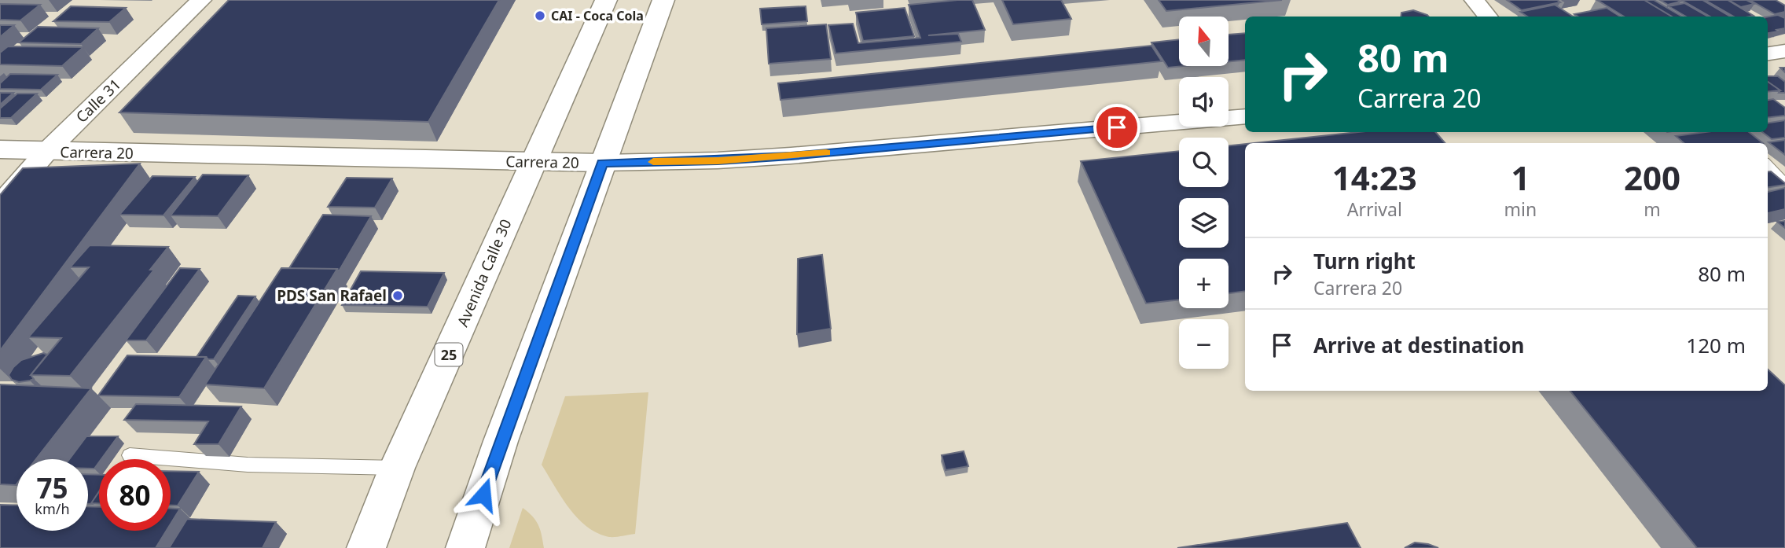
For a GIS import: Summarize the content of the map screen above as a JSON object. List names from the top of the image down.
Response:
{
  "streets": {
    "main road": ["Carrera 20", "Avenida Calle 30", "25"],
    "street": ["Calle 31"]
  },
  "crossings": [
    ["Calle 31", "Carrera 20"],
    ["Carrera 20", "Avenida Calle 30"]
  ],
  "places": ["CAI - Coca Cola", "PDS San Rafael"],
  "north": "top",
  "page": {
    "map_buttons": ["+", "−"],
    "turn": ["80 m", "Carrera 20"],
    "eta": [
      "14:23",
      "Arrival",
      "1",
      "min",
      "200",
      "m"
    ],
    "list": [
      {
        "name": "Turn right",
        "note": "Carrera 20",
        "value": "80 m"
      },
      {
        "name": "Arrive at destination",
        "value": "120 m"
      }
    ],
    "speed": "75 km/h",
    "limit": "80"
  }
}
